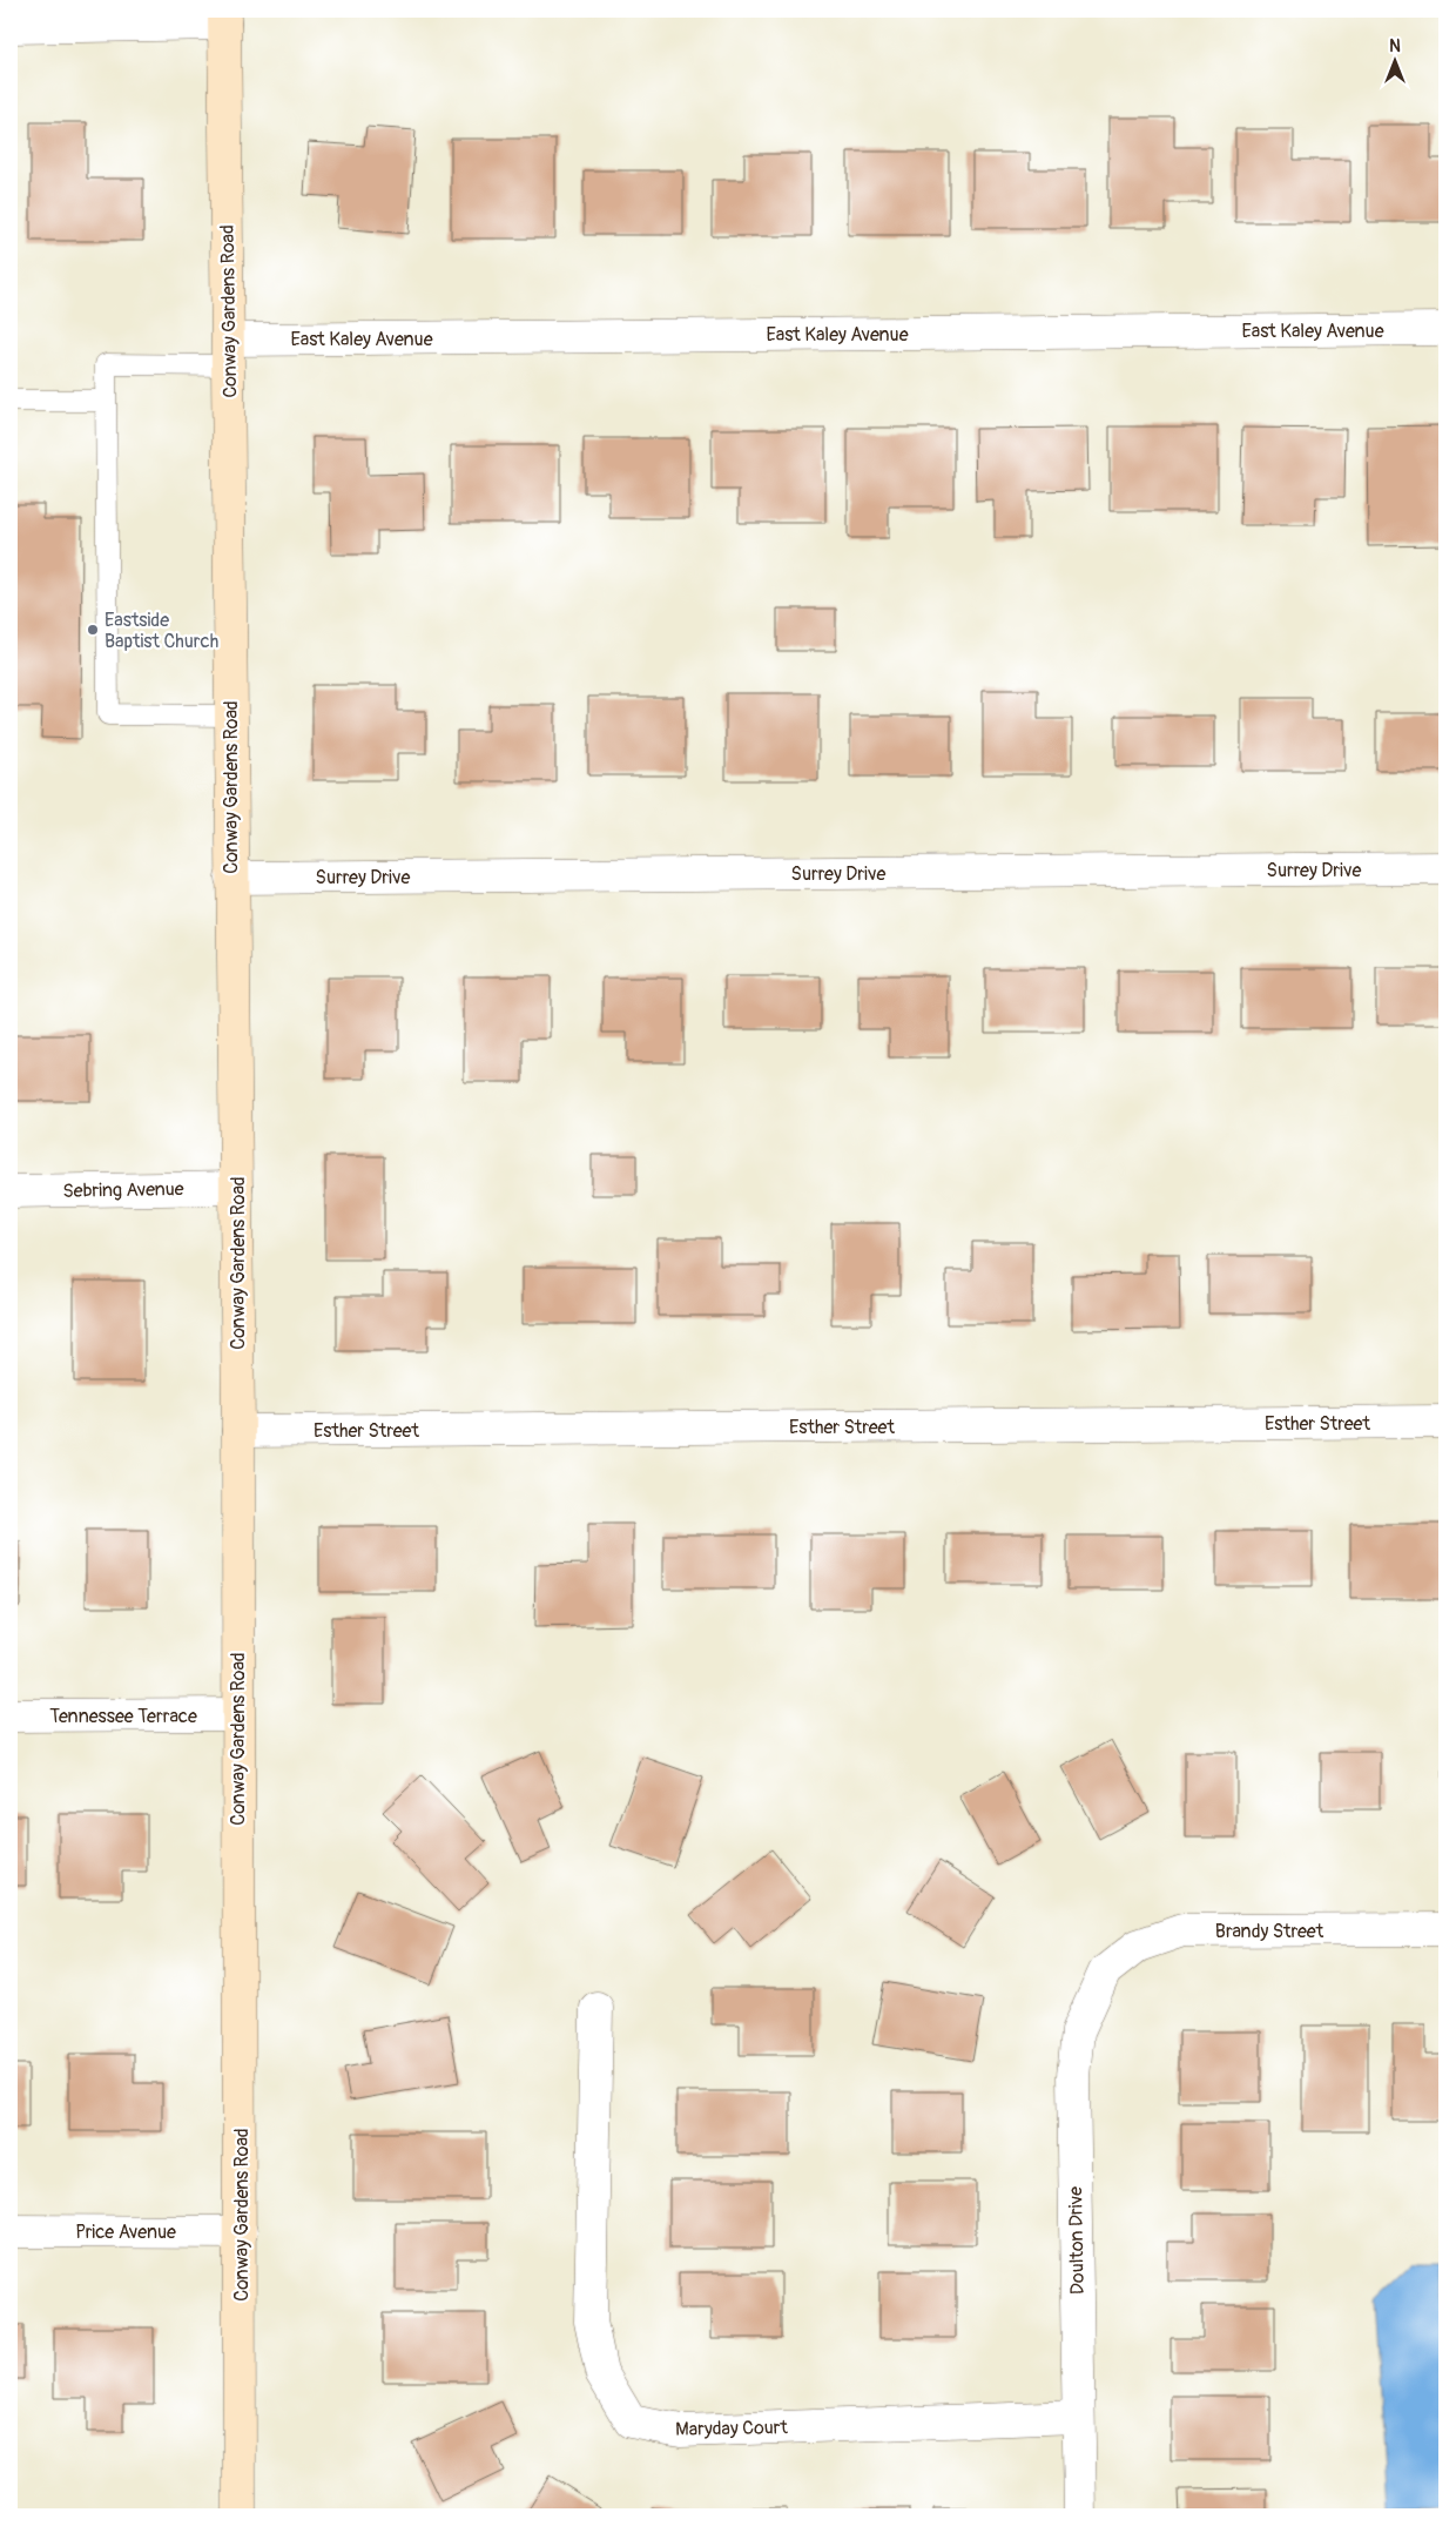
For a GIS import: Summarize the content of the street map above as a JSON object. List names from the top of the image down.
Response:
{
  "streets": {
    "street": [
      "Conway Gardens Road",
      "East Kaley Avenue",
      "Surrey Drive",
      "Sebring Avenue",
      "Esther Street",
      "Tennessee Terrace",
      "Brandy Street",
      "Price Avenue",
      "Doulton Drive",
      "Maryday Court"
    ]
  },
  "crossings": [
    ["Conway Gardens Road", "East Kaley Avenue"],
    ["Conway Gardens Road", "Surrey Drive"],
    ["Conway Gardens Road", "Sebring Avenue"],
    ["Conway Gardens Road", "Esther Street"],
    ["Conway Gardens Road", "Tennessee Terrace"],
    ["Conway Gardens Road", "Price Avenue"],
    ["Brandy Street", "Doulton Drive"],
    ["Doulton Drive", "Maryday Court"]
  ],
  "places": ["Eastside Baptist Church"],
  "north": "top"
}
